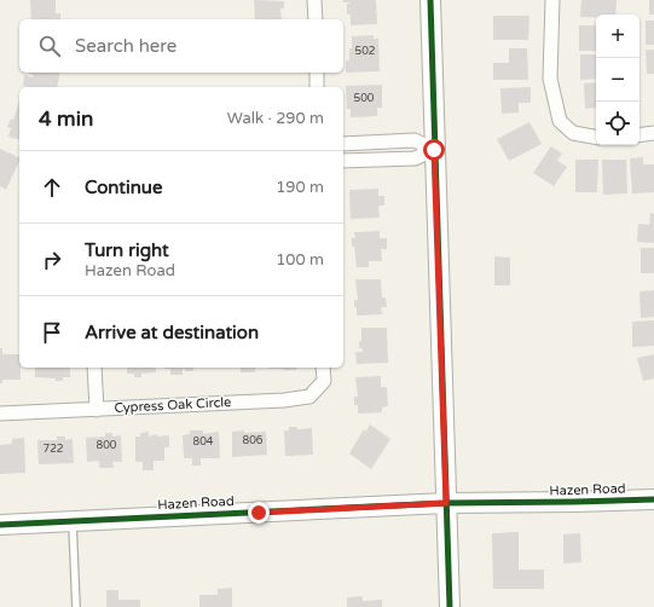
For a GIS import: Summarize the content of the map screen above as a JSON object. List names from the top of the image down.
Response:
{
  "streets": {
    "street": ["Cypress Oak Circle", "Hazen Road"]
  },
  "house_numbers": [
    "502",
    "500",
    "806",
    "804",
    "800",
    "722"
  ],
  "page": {
    "map_buttons": ["+", "−"],
    "search": "Search here",
    "heading": ["4 min", "Walk · 290 m"],
    "list": [
      ["Continue", "190 m"],
      ["Turn right", "Hazen Road", "100 m"],
      "Arrive at destination"
    ]
  }
}
